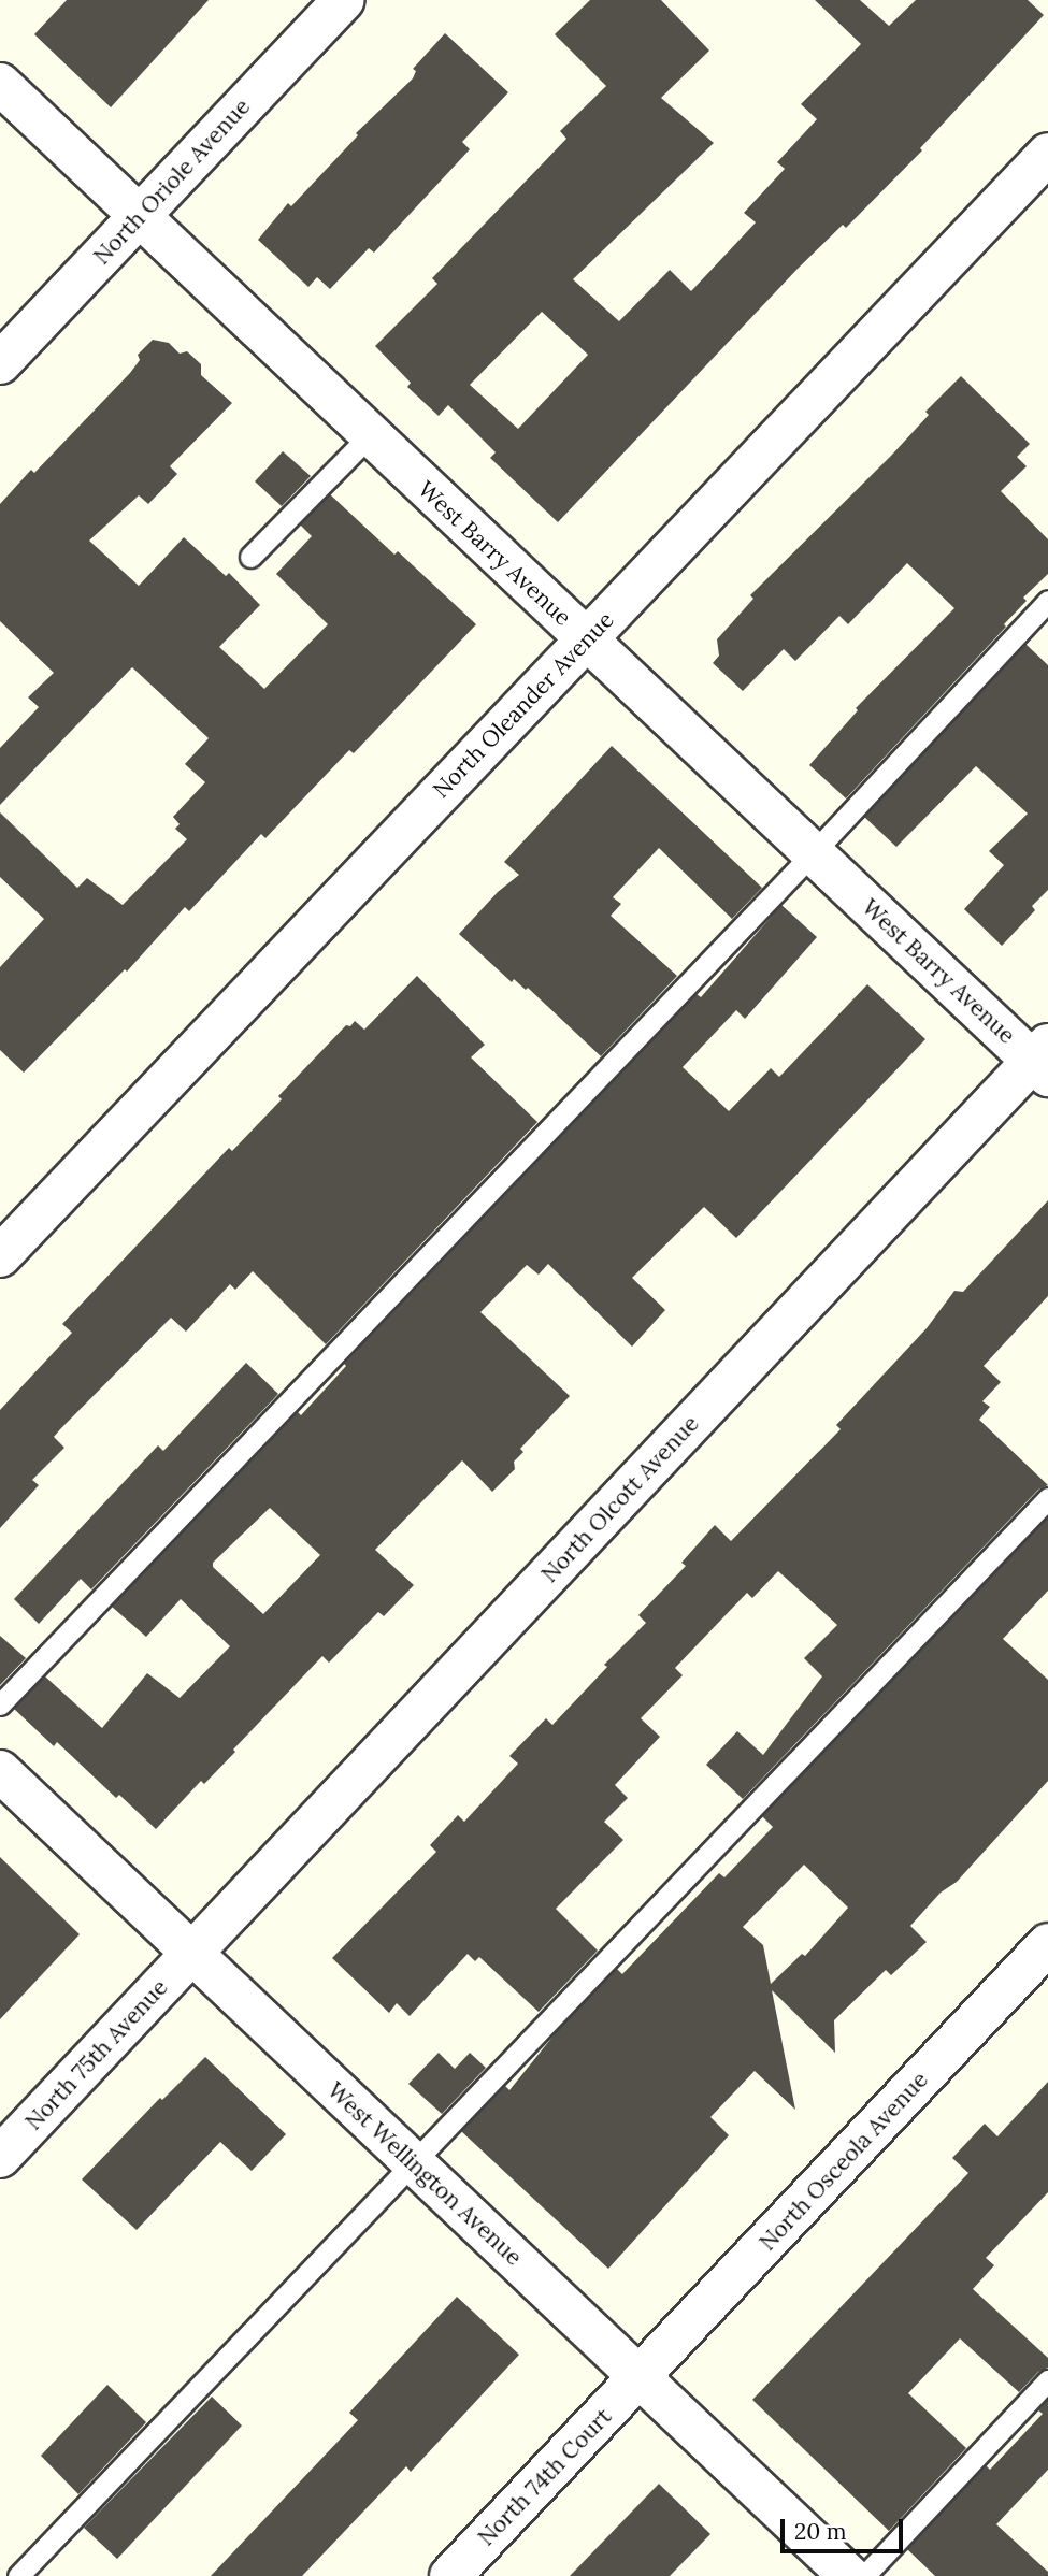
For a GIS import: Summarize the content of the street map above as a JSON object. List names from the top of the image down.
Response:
{
  "streets": {
    "street": [
      "North Oriole Avenue",
      "West Barry Avenue",
      "North Oleander Avenue",
      "North Olcott Avenue",
      "North 75th Avenue",
      "North Osceola Avenue",
      "West Wellington Avenue",
      "North 74th Court"
    ]
  },
  "crossings": [
    ["North Oriole Avenue", "West Barry Avenue"],
    ["West Barry Avenue", "North Oleander Avenue"],
    ["West Barry Avenue", "North Olcott Avenue"],
    ["North Olcott Avenue", "North 75th Avenue"],
    ["North Olcott Avenue", "West Wellington Avenue"],
    ["North 75th Avenue", "West Wellington Avenue"],
    ["North Osceola Avenue", "West Wellington Avenue"],
    ["North Osceola Avenue", "North 74th Court"],
    ["West Wellington Avenue", "North 74th Court"]
  ],
  "scale_bar": "20 m"
}
